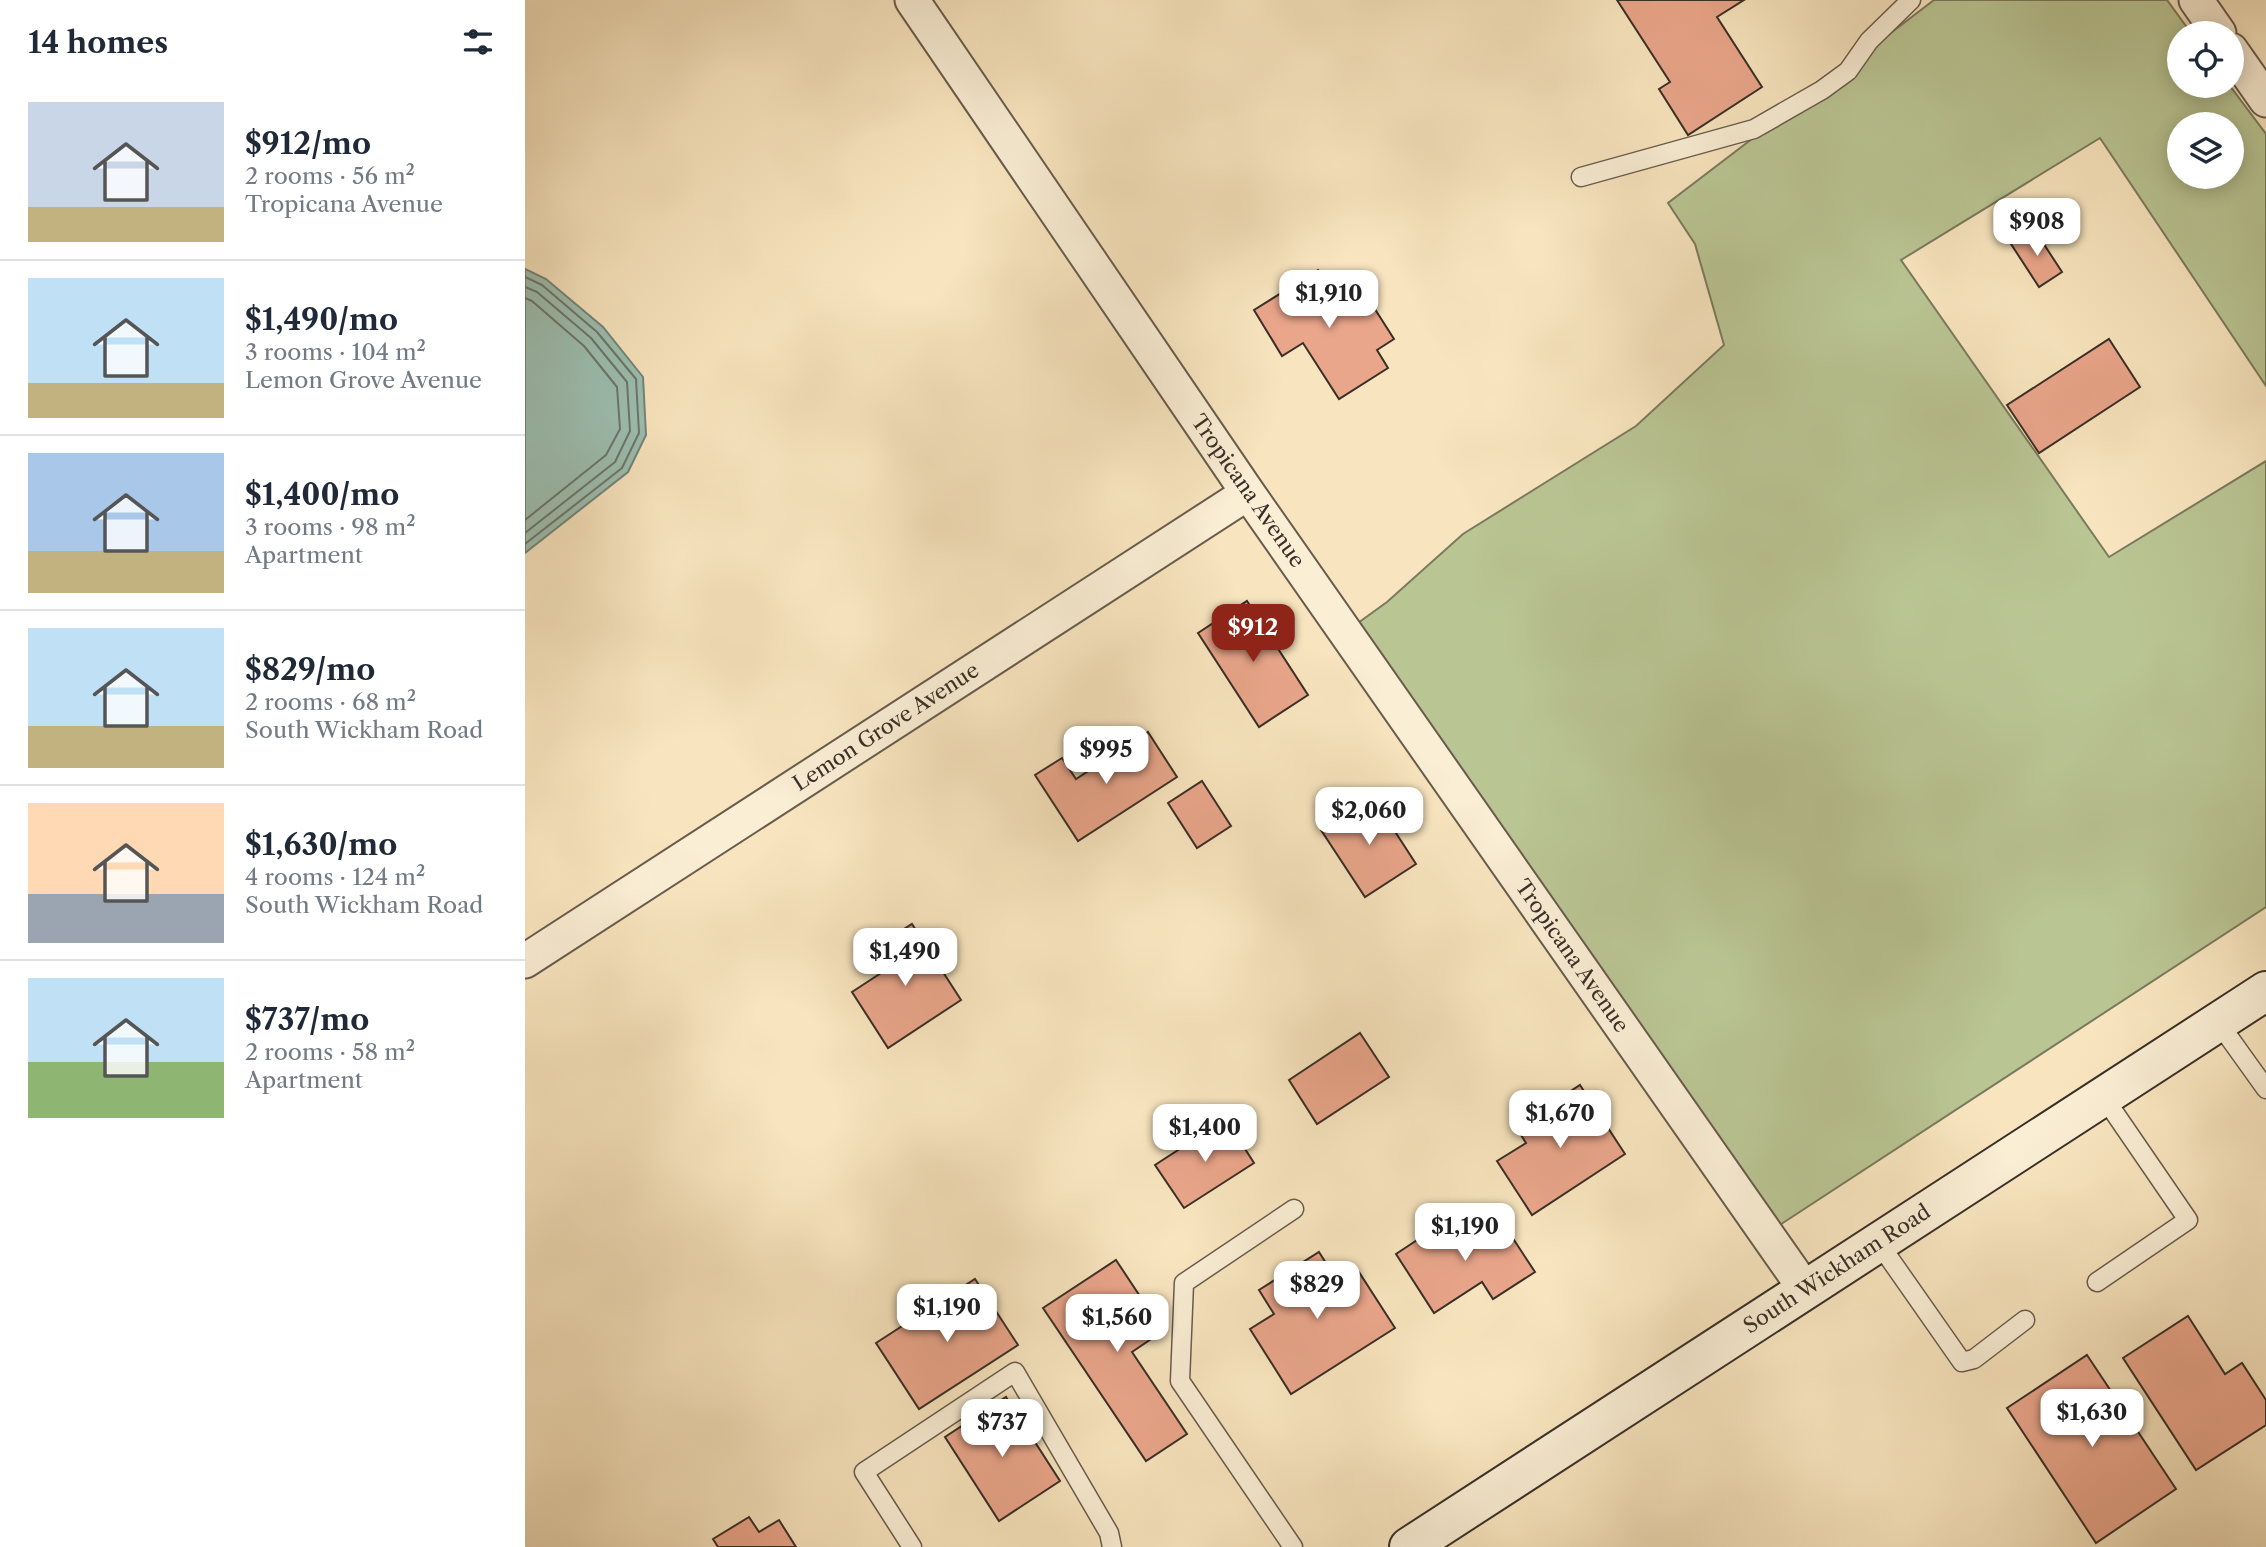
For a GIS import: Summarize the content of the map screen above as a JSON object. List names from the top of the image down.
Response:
{
  "streets": {
    "main road": ["South Wickham Road"],
    "street": ["Tropicana Avenue", "Lemon Grove Avenue"]
  },
  "crossings": [
    ["Tropicana Avenue", "Lemon Grove Avenue"],
    ["Tropicana Avenue", "South Wickham Road"]
  ],
  "page": {
    "heading": "14 homes",
    "list": [
      {
        "name": "$912/mo",
        "note": "2 rooms · 56 m² · Tropicana Avenue"
      },
      {
        "name": "$1,490/mo",
        "note": "3 rooms · 104 m² · Lemon Grove Avenue"
      },
      {
        "name": "$1,400/mo",
        "note": "3 rooms · 98 m² · Apartment"
      },
      {
        "name": "$829/mo",
        "note": "2 rooms · 68 m² · South Wickham Road"
      },
      {
        "name": "$1,630/mo",
        "note": "4 rooms · 124 m² · South Wickham Road"
      },
      {
        "name": "$737/mo",
        "note": "2 rooms · 58 m² · Apartment"
      }
    ],
    "price": [
      "$908",
      "$1,910",
      "$912",
      "$995",
      "$2,060",
      "$1,490",
      "$1,670",
      "$1,400",
      "$1,190",
      "$829",
      "$1,190",
      "$1,560",
      "$1,630",
      "$737"
    ]
  }
}
